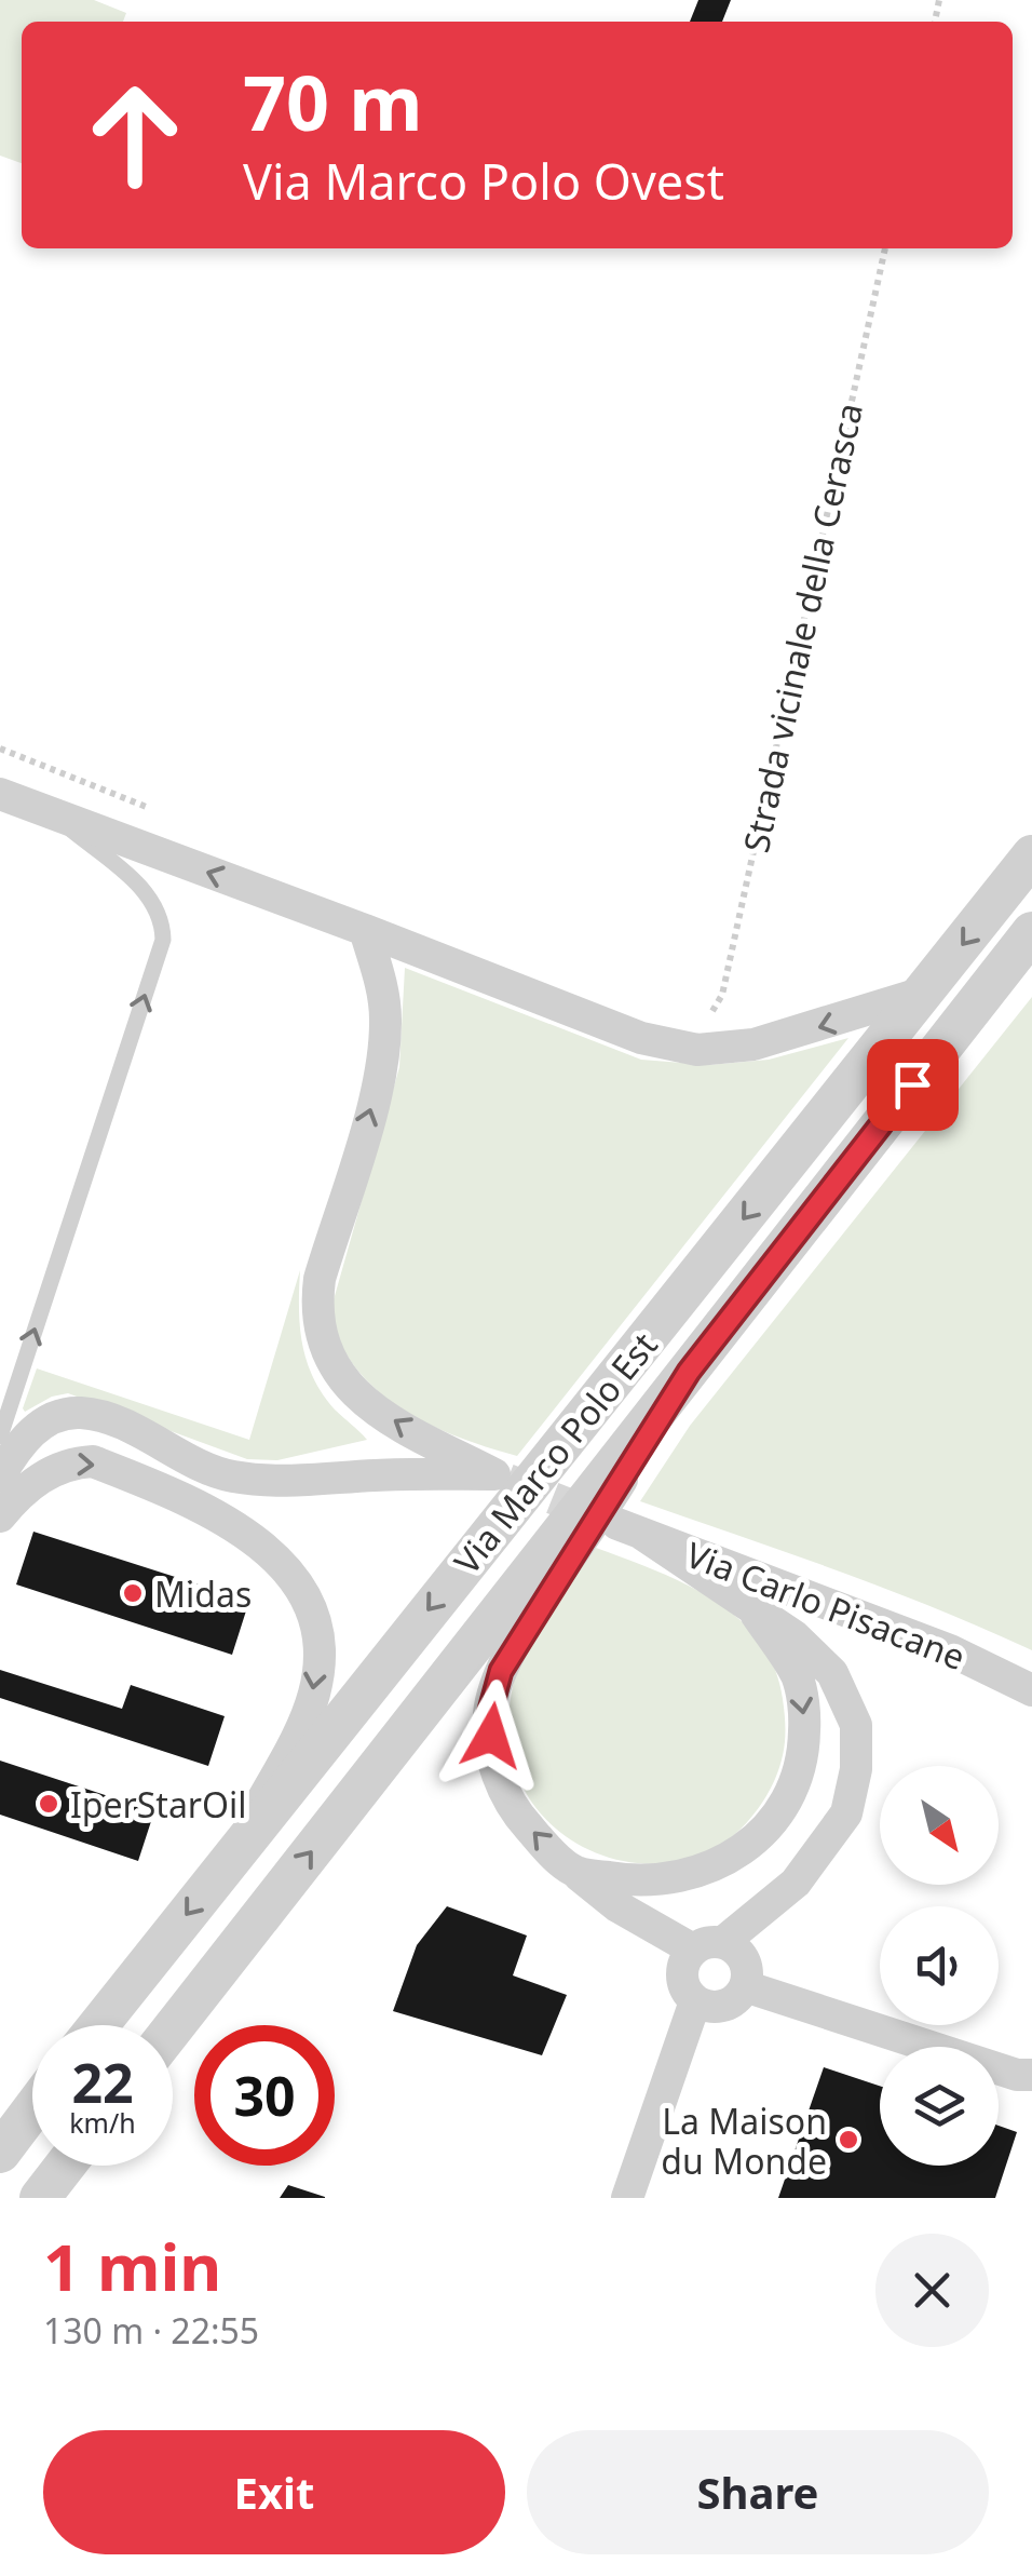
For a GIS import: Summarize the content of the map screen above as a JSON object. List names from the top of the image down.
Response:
{
  "streets": {
    "street": ["Via Marco Polo Est", "Via Carlo Pisacane"],
    "path": ["Strada vicinale della Cerasca"]
  },
  "places": ["Midas", "IperStarOil", "La Maison du Monde"],
  "north": "bottom right",
  "page": {
    "turn": ["70 m", "Via Marco Polo Ovest"],
    "speed": "22 km/h",
    "limit": "30",
    "heading": ["1 min", "130 m · 22:55"],
    "buttons": ["Exit", "Share"]
  }
}
